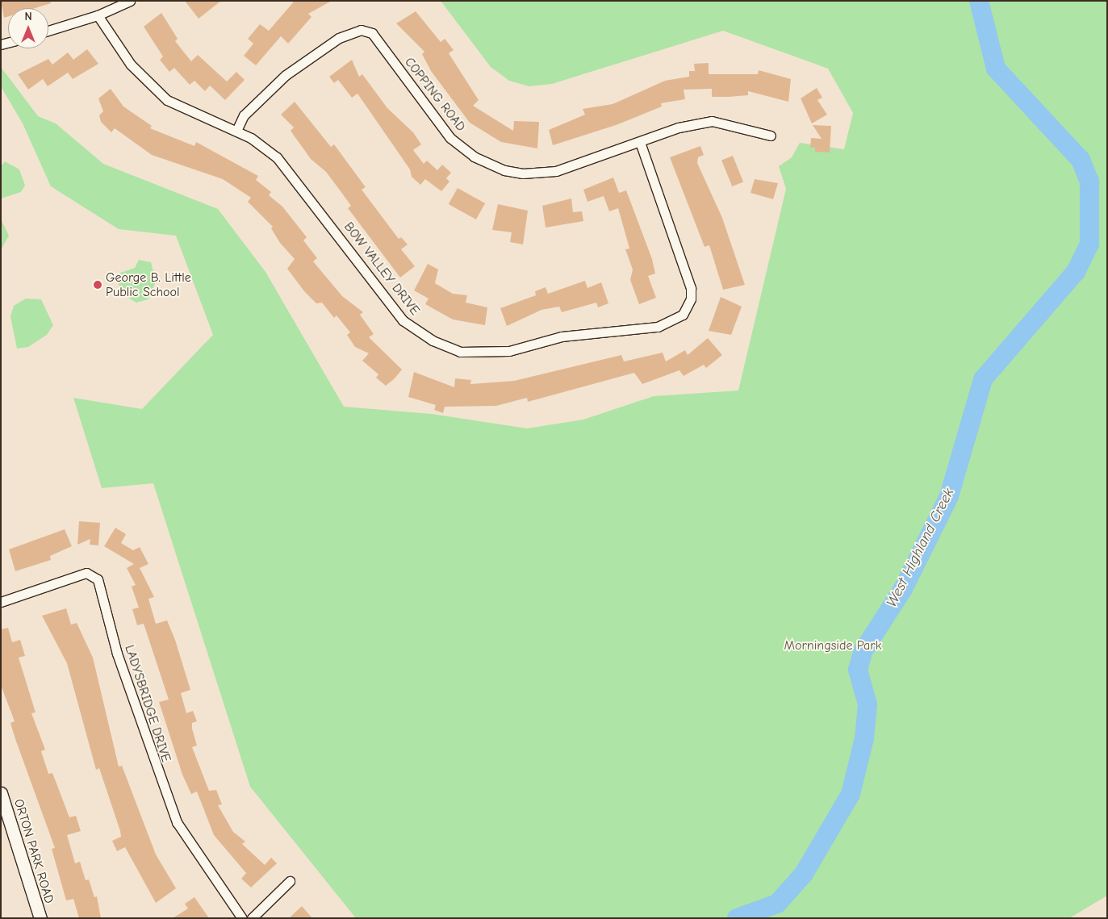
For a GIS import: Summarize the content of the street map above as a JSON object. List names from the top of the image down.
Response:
{
  "streets": {
    "street": [
      "COPPING ROAD",
      "BOW VALLEY DRIVE",
      "LADYSBRIDGE DRIVE",
      "ORTON PARK ROAD"
    ]
  },
  "crossings": [
    ["COPPING ROAD", "BOW VALLEY DRIVE"]
  ],
  "water": ["West Highland Creek"],
  "parks": ["Morningside Park"],
  "places": ["George B. Little Public School"],
  "north": "top"
}
